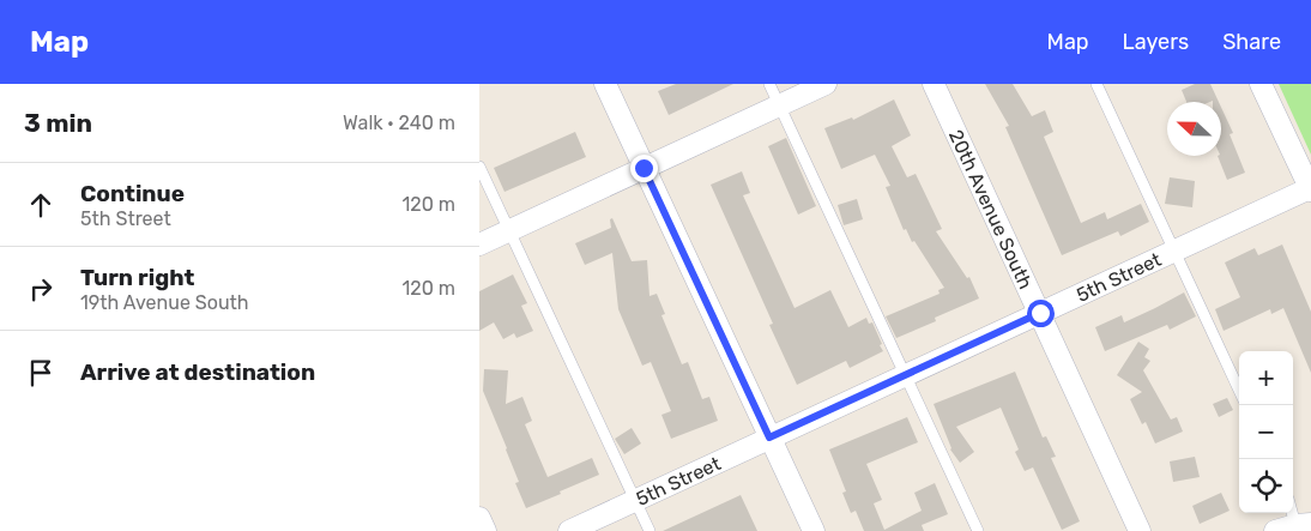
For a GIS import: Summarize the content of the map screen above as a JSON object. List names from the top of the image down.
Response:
{
  "streets": {
    "street": ["20th Avenue South", "5th Street"]
  },
  "crossings": [
    ["20th Avenue South", "5th Street"]
  ],
  "north": "left",
  "page": {
    "header": "Map",
    "nav": ["Map", "Layers", "Share"],
    "heading": ["3 min", "Walk · 240 m"],
    "list": [
      ["Continue", "5th Street", "120 m"],
      ["Turn right", "19th Avenue South", "120 m"],
      "Arrive at destination"
    ],
    "map_buttons": ["+", "−"]
  }
}
